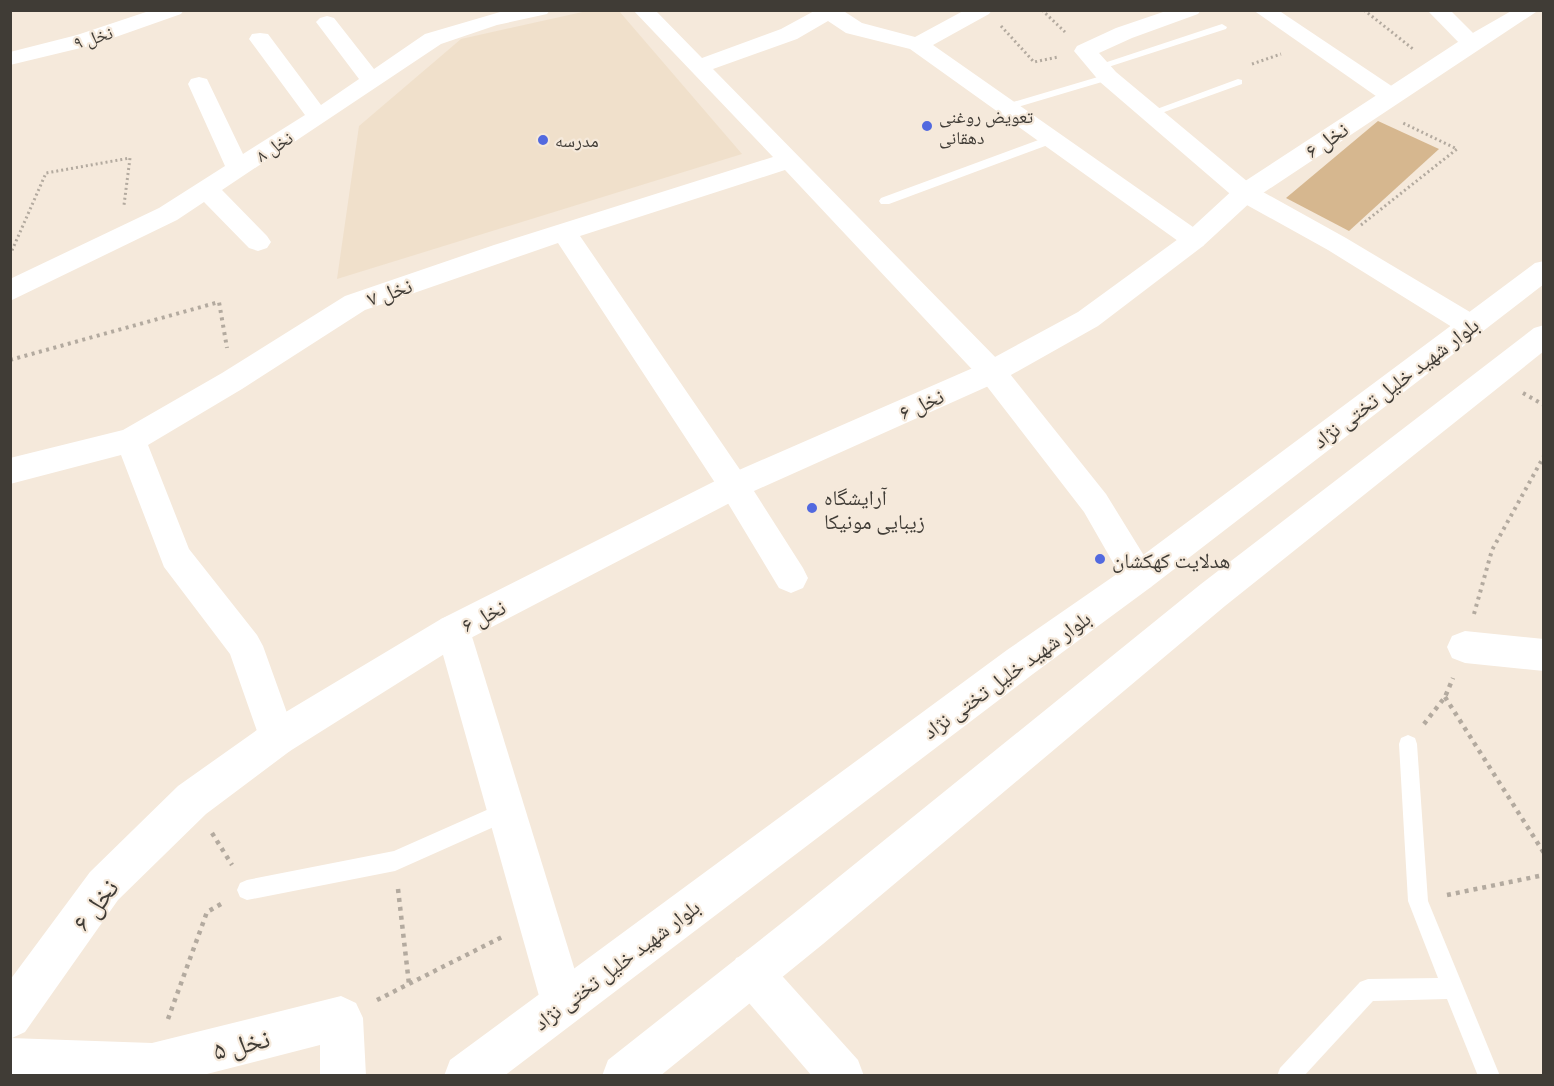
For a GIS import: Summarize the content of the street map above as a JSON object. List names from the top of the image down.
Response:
{
  "streets": {
    "street": [
      "نخل ۹",
      "نخل ۶",
      "نخل ۸",
      "نخل ۷",
      "بلوار شهید خلیل تختی نژاد",
      "نخل ۵"
    ]
  },
  "places": [
    "تعویض روغنی دهقانی",
    "مدرسه",
    "آرایشگاه زیبایی مونیکا",
    "هدلایت کهکشان"
  ]
}
